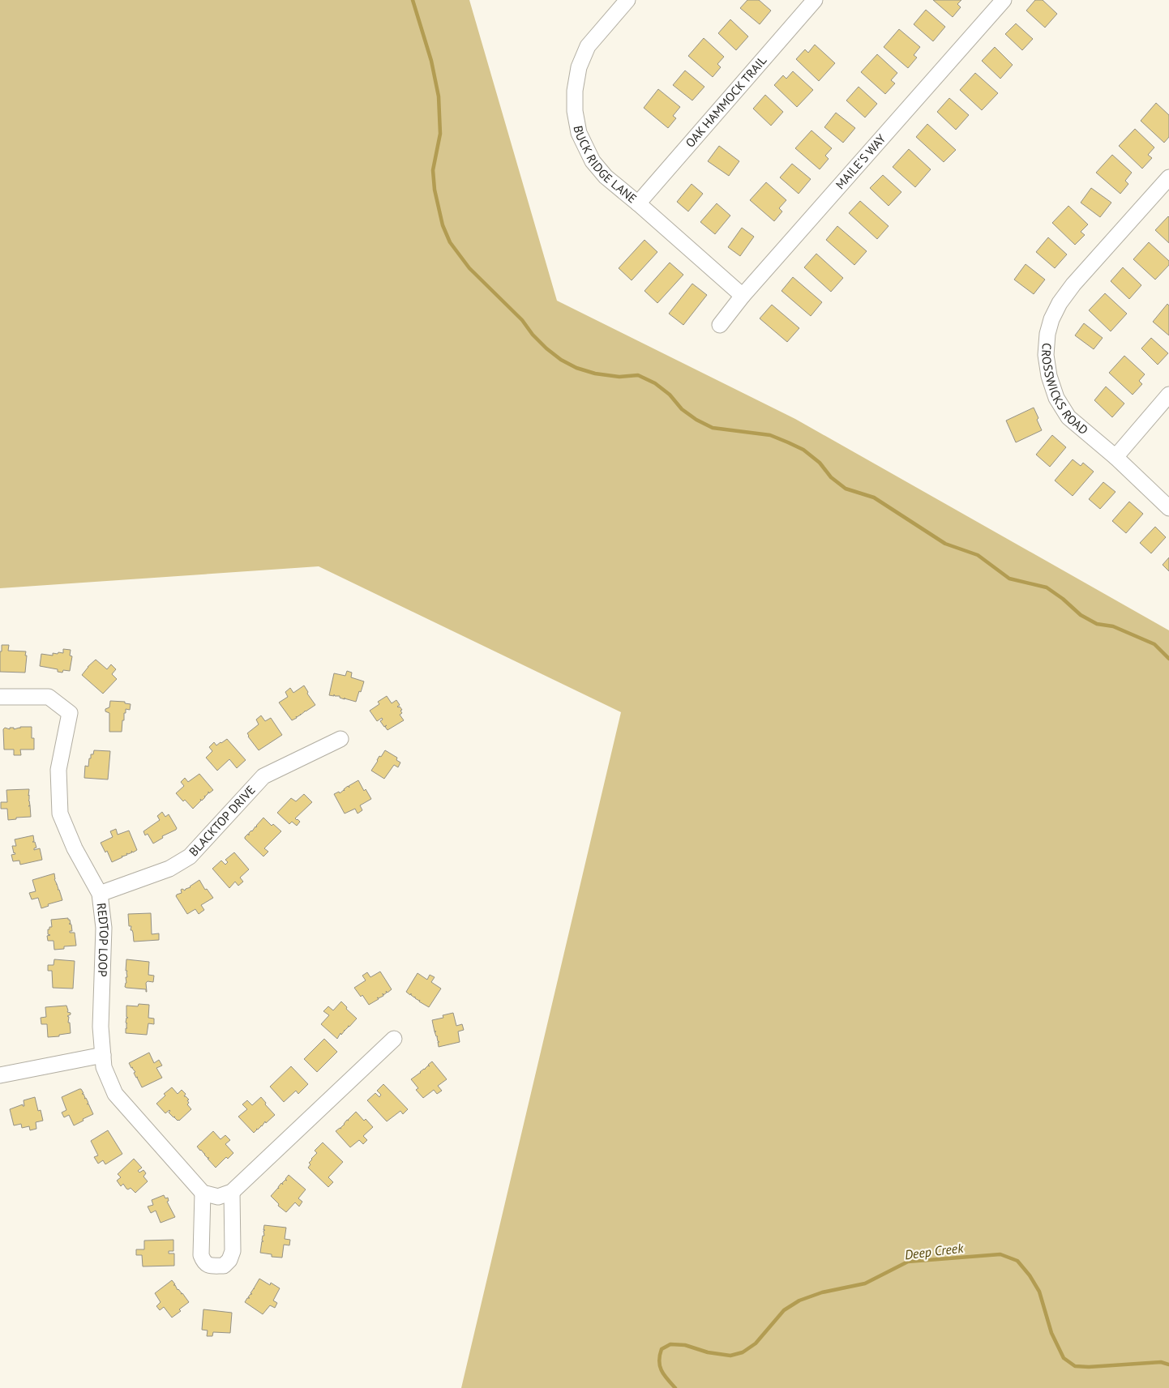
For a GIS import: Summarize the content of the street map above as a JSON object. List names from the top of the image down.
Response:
{
  "streets": {
    "street": [
      "OAK HAMMOCK TRAIL",
      "BUCK RIDGE LANE",
      "MAILE'S WAY",
      "CROSSWICKS ROAD",
      "BLACKTOP DRIVE",
      "REDTOP LOOP"
    ]
  },
  "crossings": [
    ["OAK HAMMOCK TRAIL", "BUCK RIDGE LANE"],
    ["BUCK RIDGE LANE", "MAILE'S WAY"],
    ["BLACKTOP DRIVE", "REDTOP LOOP"]
  ],
  "water": ["Deep Creek"]
}
